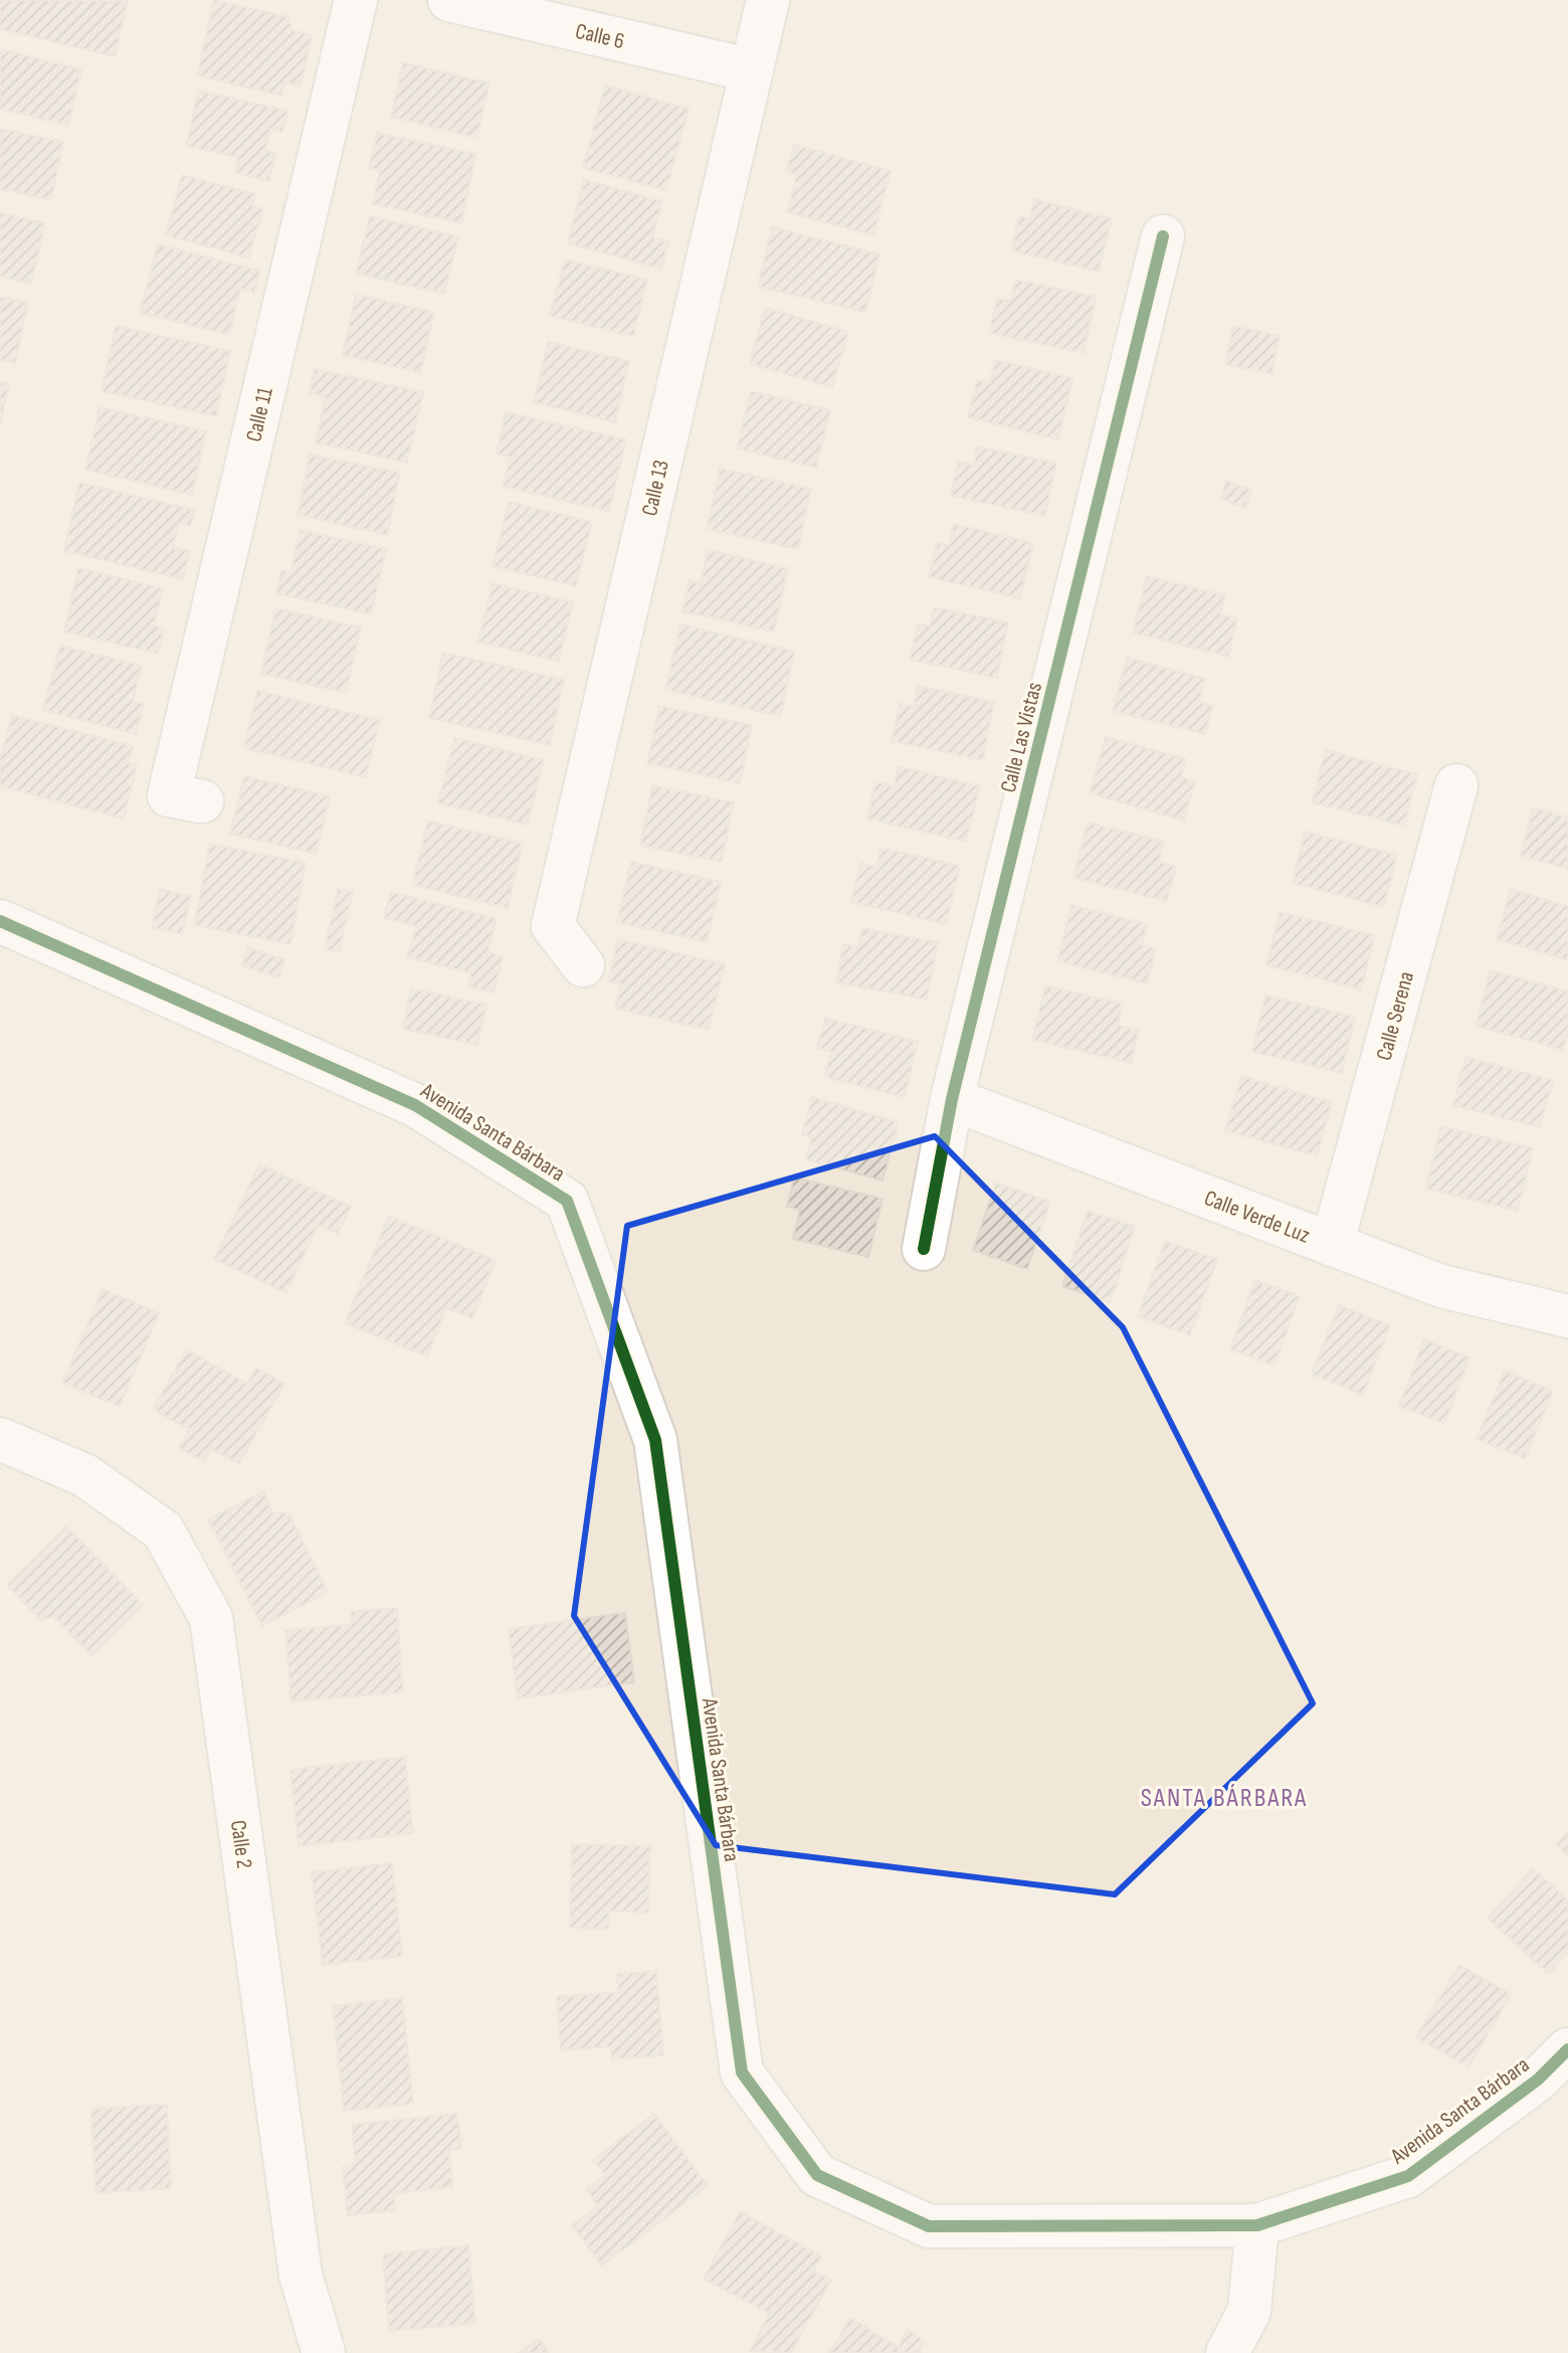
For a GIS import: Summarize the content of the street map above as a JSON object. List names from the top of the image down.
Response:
{
  "streets": {
    "street": [
      "Calle 6",
      "Calle 11",
      "Calle 13",
      "Calle Las Vistas",
      "Calle Serena",
      "Avenida Santa Bárbara",
      "Calle Verde Luz",
      "Calle 2"
    ]
  },
  "crossings": [
    ["Calle 6", "Calle 13"],
    ["Calle Las Vistas", "Calle Verde Luz"],
    ["Calle Serena", "Calle Verde Luz"]
  ],
  "districts": ["SANTA BÁRBARA"]
}
